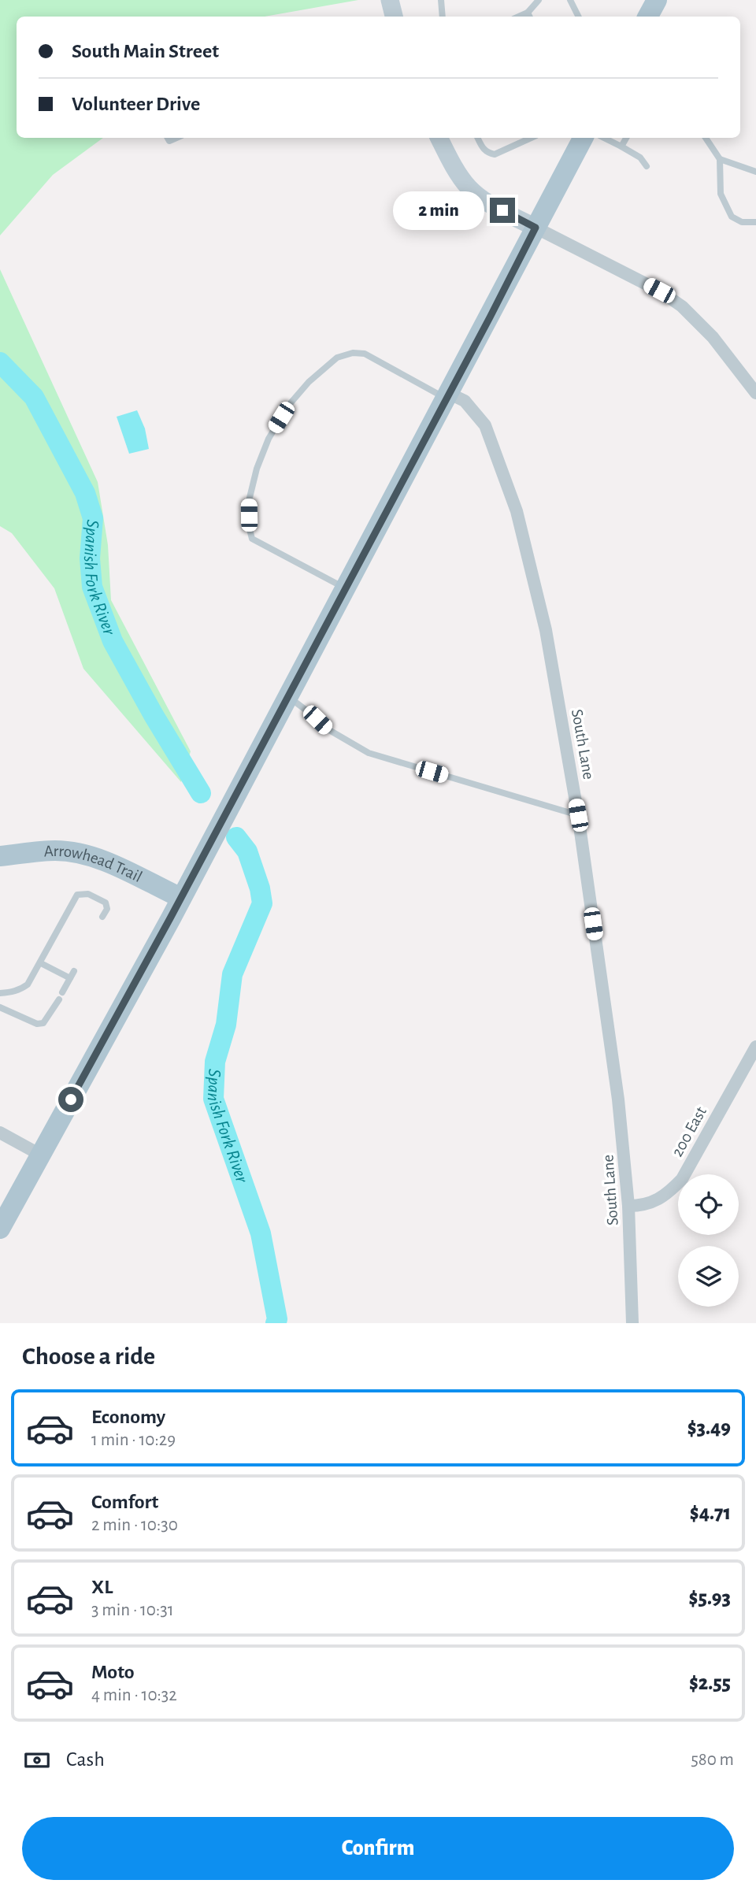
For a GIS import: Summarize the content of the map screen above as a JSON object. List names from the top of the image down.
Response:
{
  "streets": {
    "main road": ["Arrowhead Trail"],
    "street": ["South Lane", "200 East"]
  },
  "crossings": [
    ["South Lane", "200 East"]
  ],
  "water": ["Spanish Fork River"],
  "page": {
    "banner": ["South Main Street", "Volunteer Drive"],
    "bubble": "2 min",
    "heading": "Choose a ride",
    "list": [
      {
        "name": "Economy",
        "note": "1 min · 10:29",
        "value": "$3.49"
      },
      {
        "name": "Comfort",
        "note": "2 min · 10:30",
        "value": "$4.71"
      },
      {
        "name": "XL",
        "note": "3 min · 10:31",
        "value": "$5.93"
      },
      {
        "name": "Moto",
        "note": "4 min · 10:32",
        "value": "$2.55"
      }
    ],
    "pay": ["Cash", "580 m"],
    "buttons": "Confirm"
  }
}
